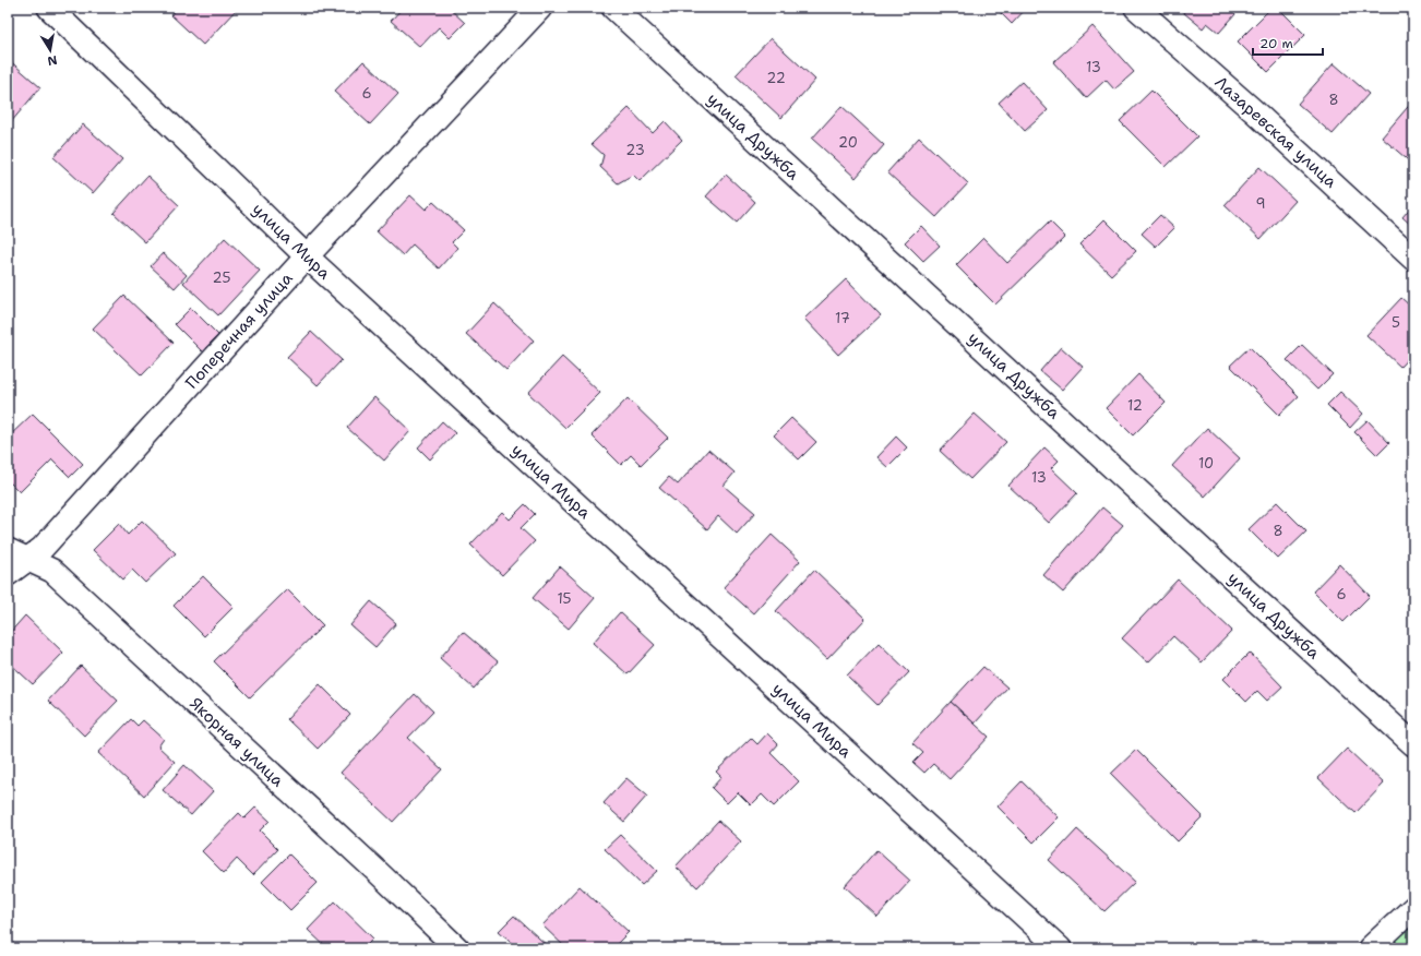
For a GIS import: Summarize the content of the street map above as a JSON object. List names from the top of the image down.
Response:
{
  "streets": {
    "street": [
      "Лазаревская улица",
      "улица Дружба",
      "улица Мира",
      "Поперечная улица",
      "Якорная улица"
    ]
  },
  "crossings": [
    ["улица Мира", "Поперечная улица"],
    ["Поперечная улица", "Якорная улица"]
  ],
  "house_numbers": [
    "13",
    "22",
    "6",
    "8",
    "20",
    "23",
    "9",
    "25",
    "17",
    "5",
    "12",
    "10",
    "13",
    "8",
    "6",
    "15"
  ],
  "scale_bar": "20 m",
  "north": "bottom"
}
